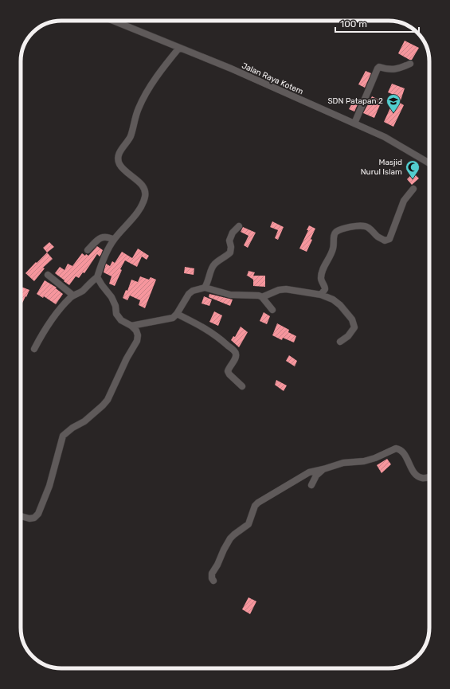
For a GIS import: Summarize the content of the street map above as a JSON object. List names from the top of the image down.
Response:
{
  "streets": {
    "street": ["Jalan Raya Kotem"]
  },
  "places": {
    "school or university": ["SDN Patapan 2"],
    "mosque": ["Masjid Nurul Islam"]
  },
  "scale_bar": "100 m"
}
